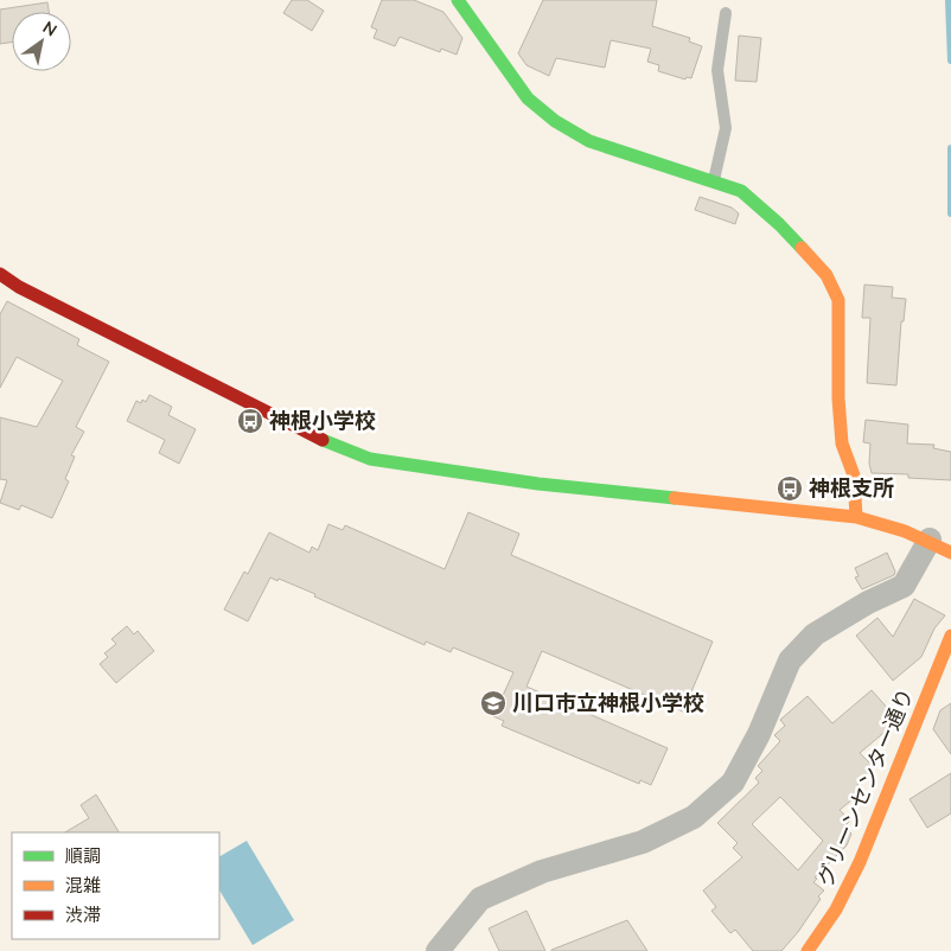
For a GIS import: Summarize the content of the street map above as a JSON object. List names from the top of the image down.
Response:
{
  "streets": {
    "street": ["グリーンセンター通り"]
  },
  "places": {
    "bus stop": ["神根小学校", "神根支所"],
    "school or university": ["川口市立神根小学校"]
  },
  "legend": ["順調", "混雑", "渋滞"],
  "north": "top right"
}
